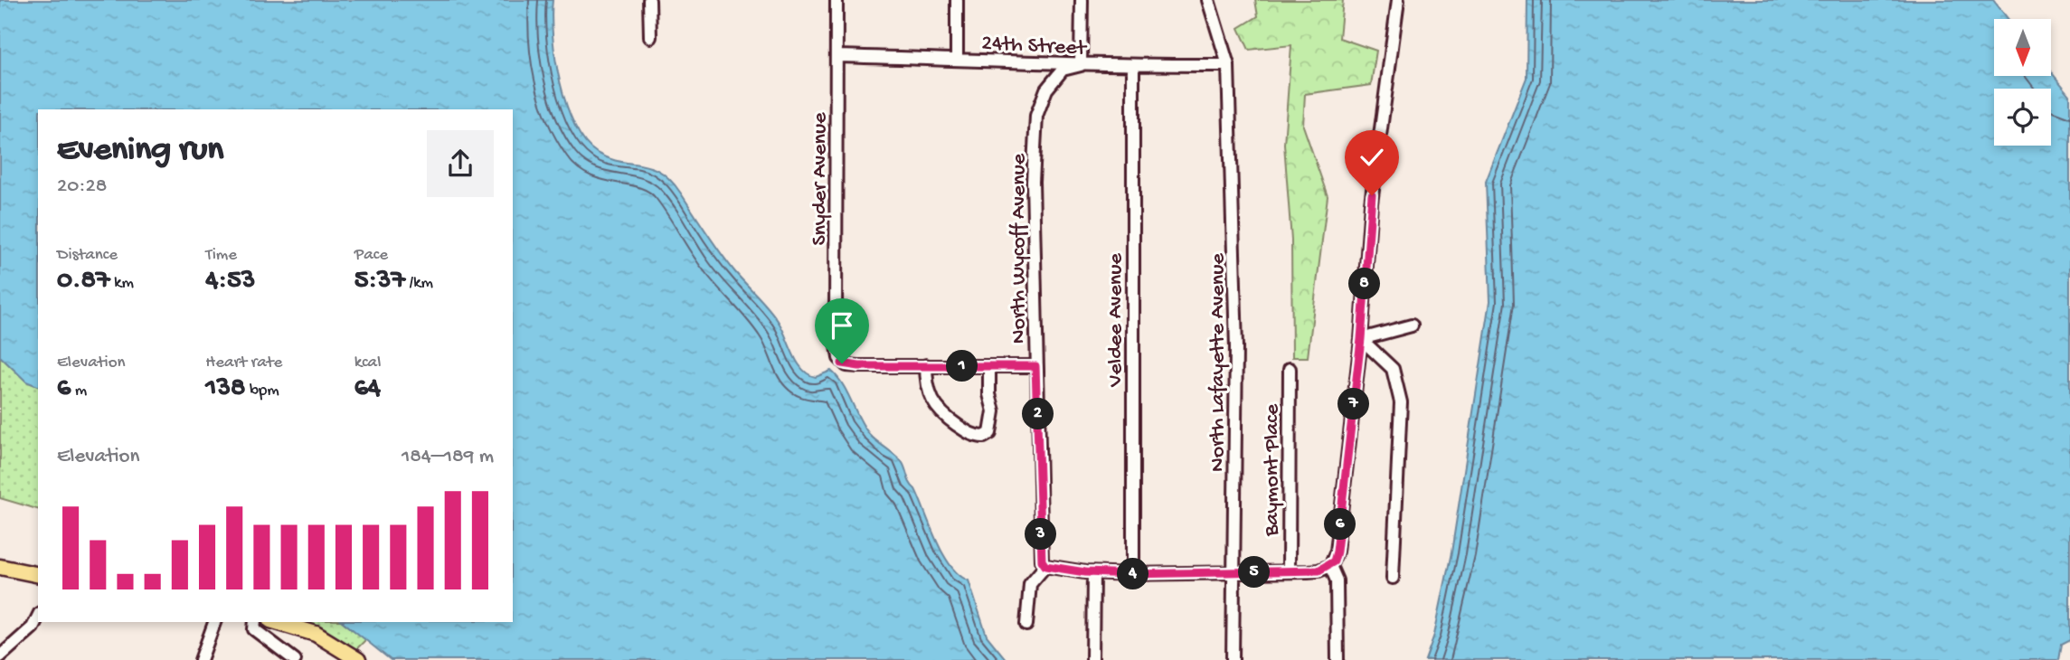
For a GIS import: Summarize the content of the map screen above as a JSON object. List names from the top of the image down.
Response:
{
  "streets": {
    "street": [
      "24th Street",
      "Snyder Avenue",
      "North Wycoff Avenue",
      "Veldee Avenue",
      "North Lafayette Avenue",
      "Baymont Place"
    ]
  },
  "crossings": [
    ["24th Street", "Snyder Avenue"],
    ["24th Street", "North Wycoff Avenue"],
    ["24th Street", "Veldee Avenue"],
    ["24th Street", "North Lafayette Avenue"]
  ],
  "north": "bottom",
  "page": {
    "heading": ["Evening run", "20:28"],
    "stats": [
      ["Distance", "0.87 km"],
      ["Time", "4:53"],
      ["Pace", "5:37 /km"],
      ["Elevation", "6 m"],
      ["Heart rate", "138 bpm"],
      ["kcal", "64"]
    ],
    "pins": [
      "8",
      "1",
      "7",
      "2",
      "6",
      "3",
      "5",
      "4"
    ],
    "chart": ["Elevation", "184–189 m"]
  }
}
